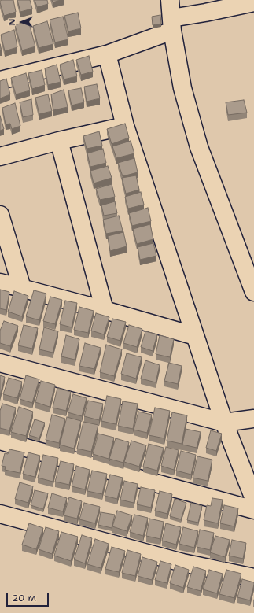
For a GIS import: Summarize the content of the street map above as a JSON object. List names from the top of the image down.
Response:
{
  "scale_bar": "20 m",
  "north": "left"
}
